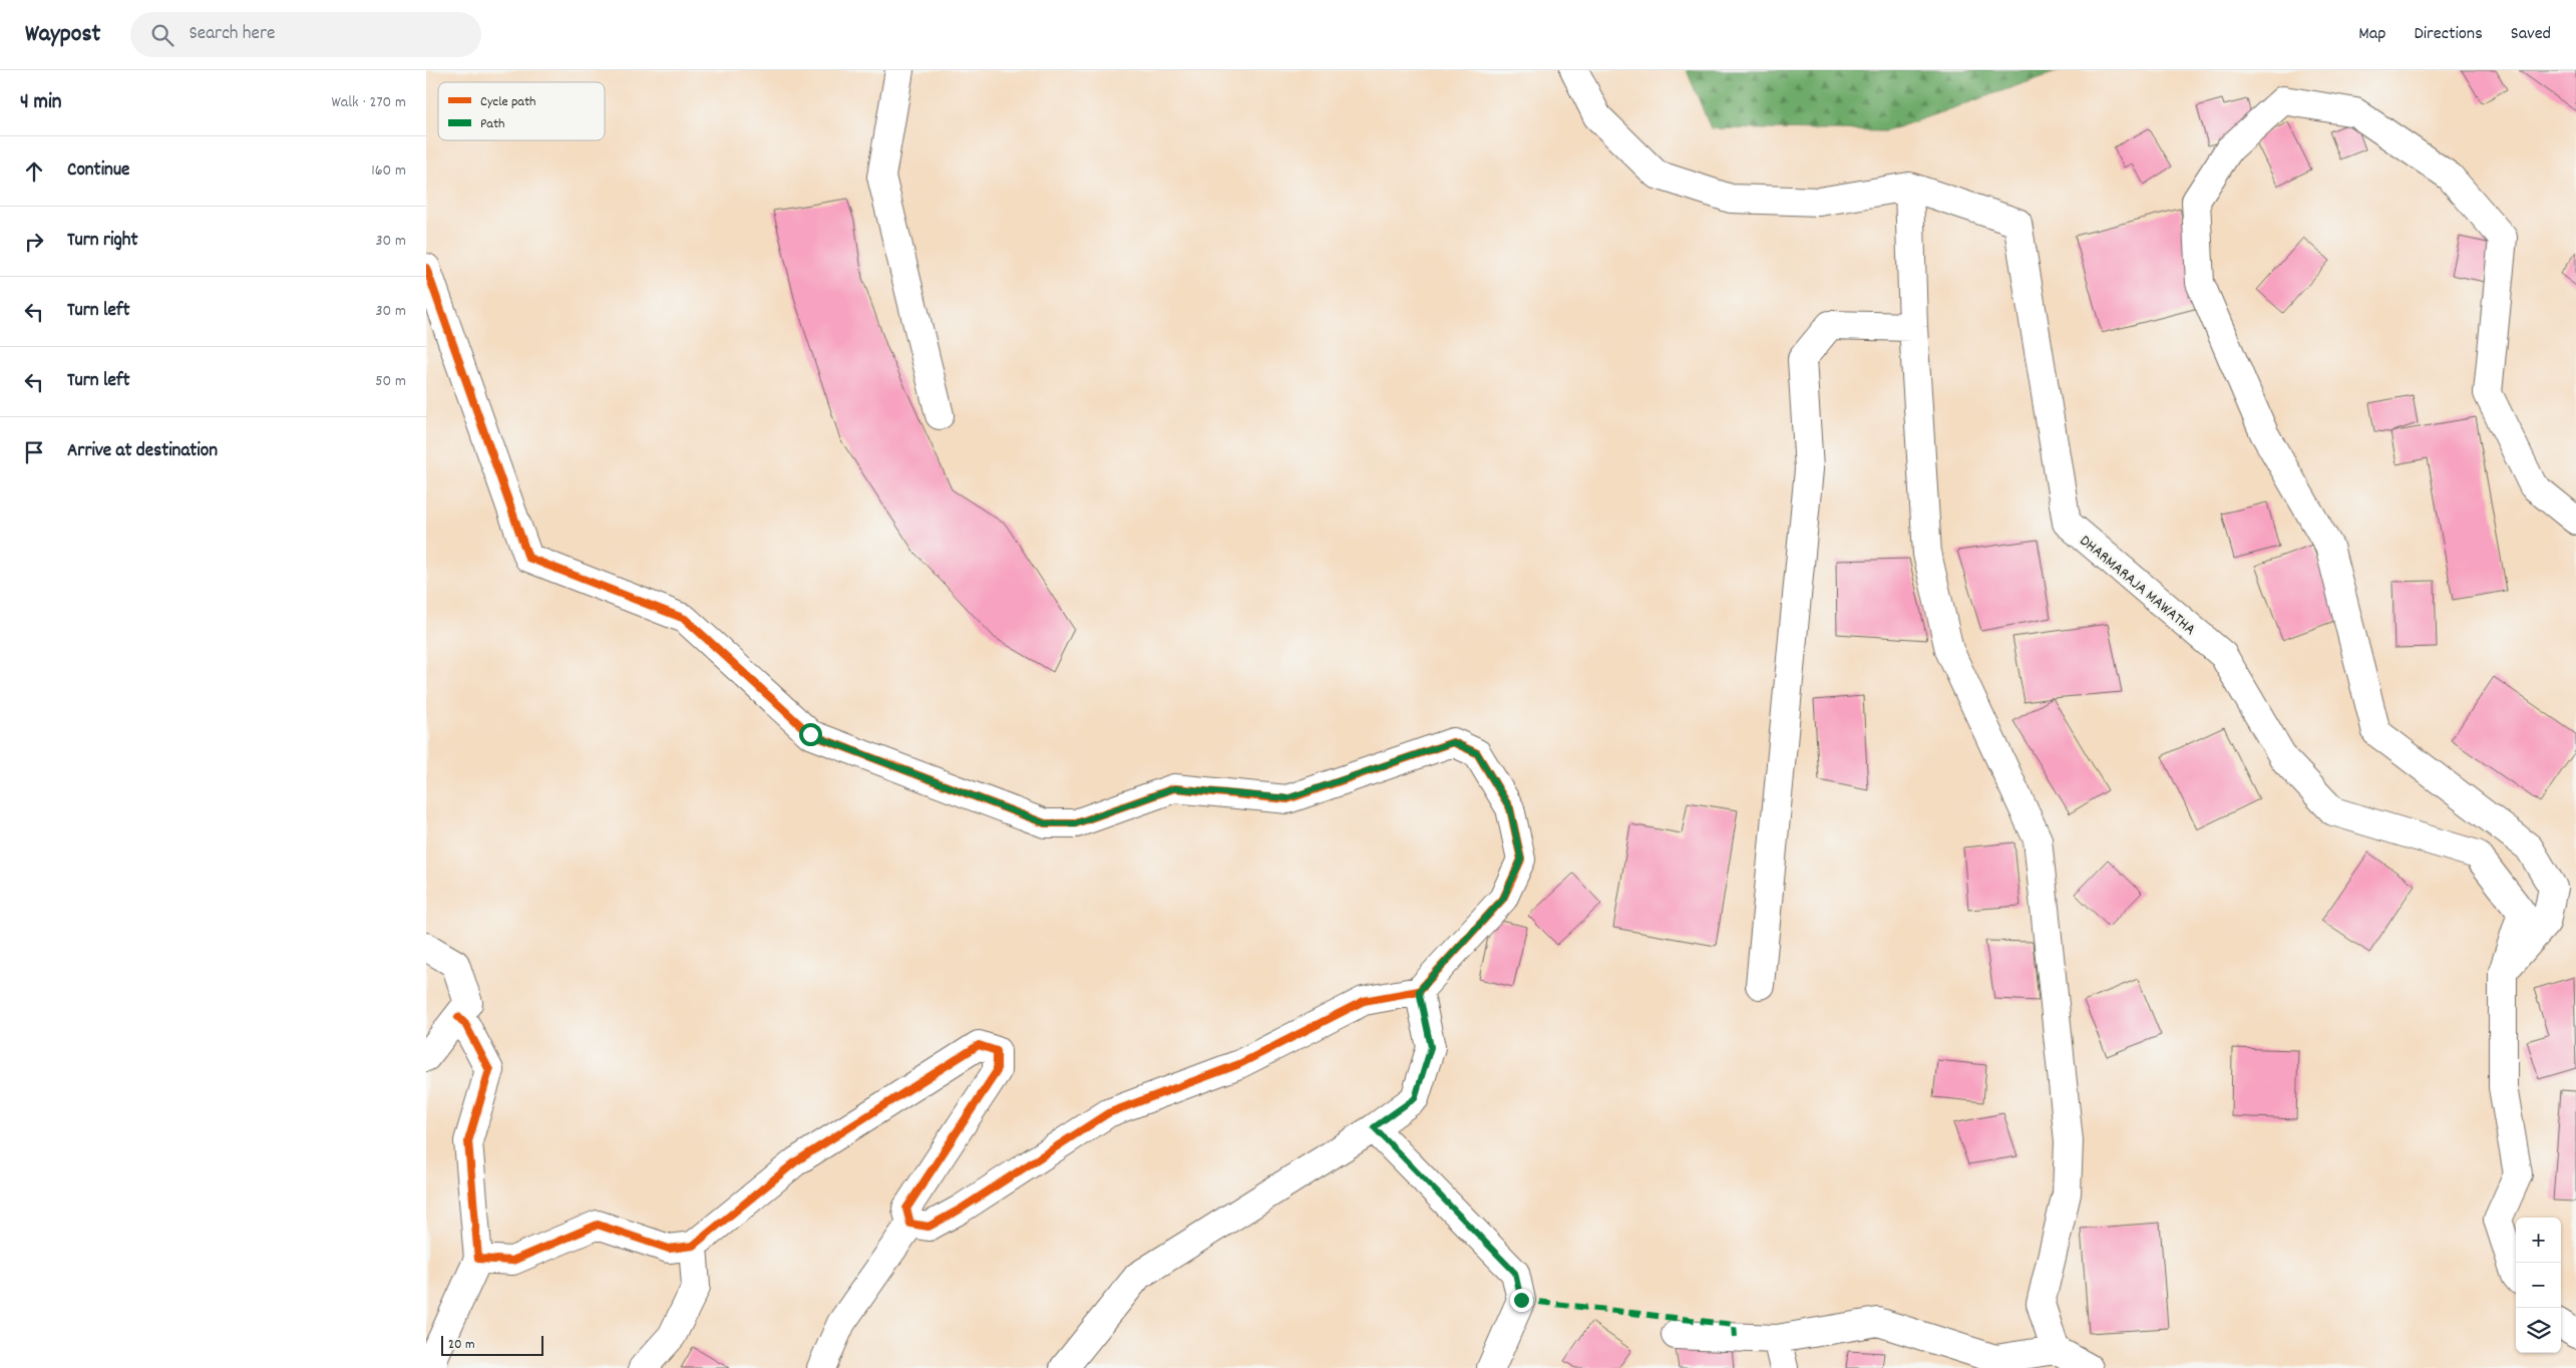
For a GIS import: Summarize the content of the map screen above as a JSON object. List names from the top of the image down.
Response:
{
  "streets": {
    "street": ["DHARMARAJA MAWATHA"]
  },
  "legend": ["Cycle path", "Path"],
  "scale_bar": "20 m",
  "page": {
    "header": "Waypost",
    "search": "Search here",
    "nav": ["Map", "Directions", "Saved"],
    "heading": ["4 min", "Walk · 270 m"],
    "list": [
      ["Continue", "160 m"],
      ["Turn right", "30 m"],
      ["Turn left", "30 m"],
      ["Turn left", "50 m"],
      "Arrive at destination"
    ],
    "map_buttons": ["+", "−"],
    "scale": "20 m"
  }
}
